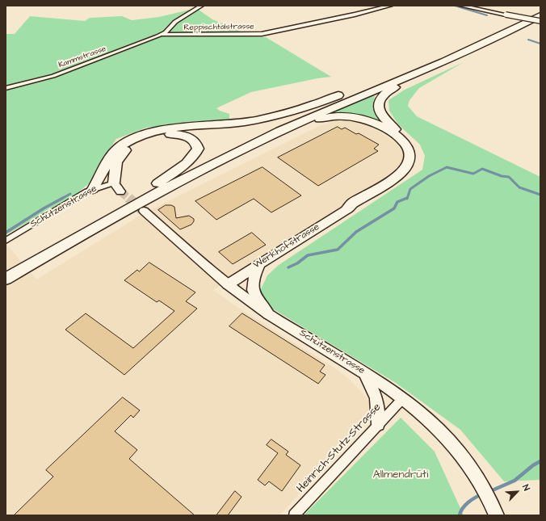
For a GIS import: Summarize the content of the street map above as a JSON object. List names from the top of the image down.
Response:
{
  "streets": {
    "main road": ["Schützenstrasse", "Werkhofstrasse"],
    "street": ["Reppischtalstrasse", "Kammstrasse", "Heinrich-Stutz-Strasse"]
  },
  "crossings": [
    ["Reppischtalstrasse", "Kammstrasse"],
    ["Schützenstrasse", "Werkhofstrasse"],
    ["Schützenstrasse", "Heinrich-Stutz-Strasse"]
  ],
  "parks": ["Allmendrüti"],
  "north": "top right"
}
